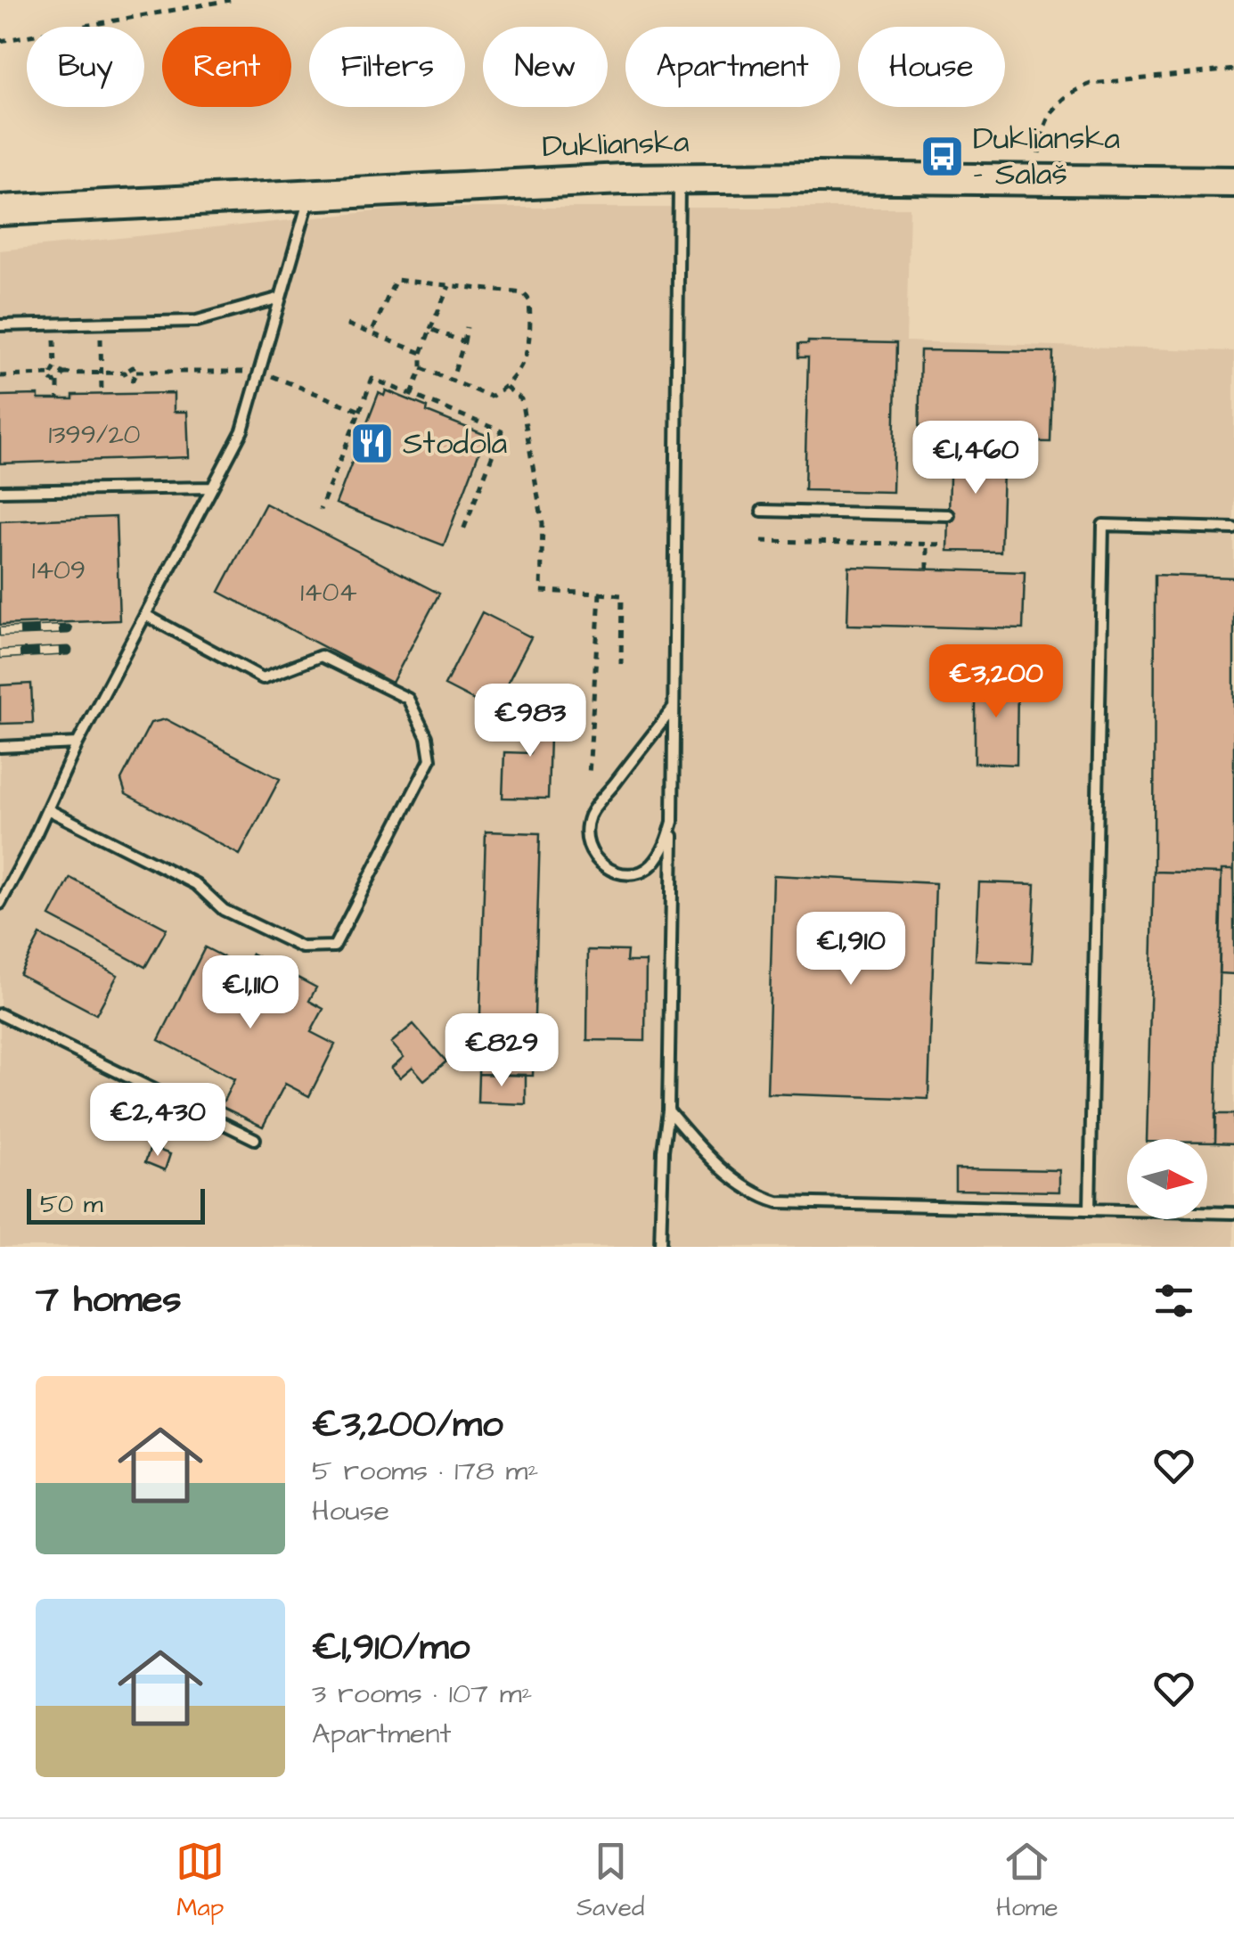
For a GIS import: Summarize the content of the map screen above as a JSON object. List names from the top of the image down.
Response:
{
  "streets": {
    "main road": ["Duklianska"]
  },
  "places": {
    "bus stop": ["Duklianska - Salaš"],
    "restaurant": ["Stodola"]
  },
  "house_numbers": ["1399/20", "1409", "1404"],
  "scale_bar": "50 m",
  "north": "right",
  "page": {
    "chip": [
      "Buy",
      "Rent",
      "Filters",
      "New",
      "Apartment",
      "House"
    ],
    "price": [
      "€1,460",
      "€3,200",
      "€983",
      "€1,910",
      "€1,110",
      "€829",
      "€2,430"
    ],
    "scale": "50 m",
    "heading": "7 homes",
    "list": [
      {
        "name": "€3,200/mo",
        "note": "5 rooms · 178 m² · House"
      },
      {
        "name": "€1,910/mo",
        "note": "3 rooms · 107 m² · Apartment"
      }
    ],
    "tabs": ["Map", "Saved", "Home"]
  }
}
